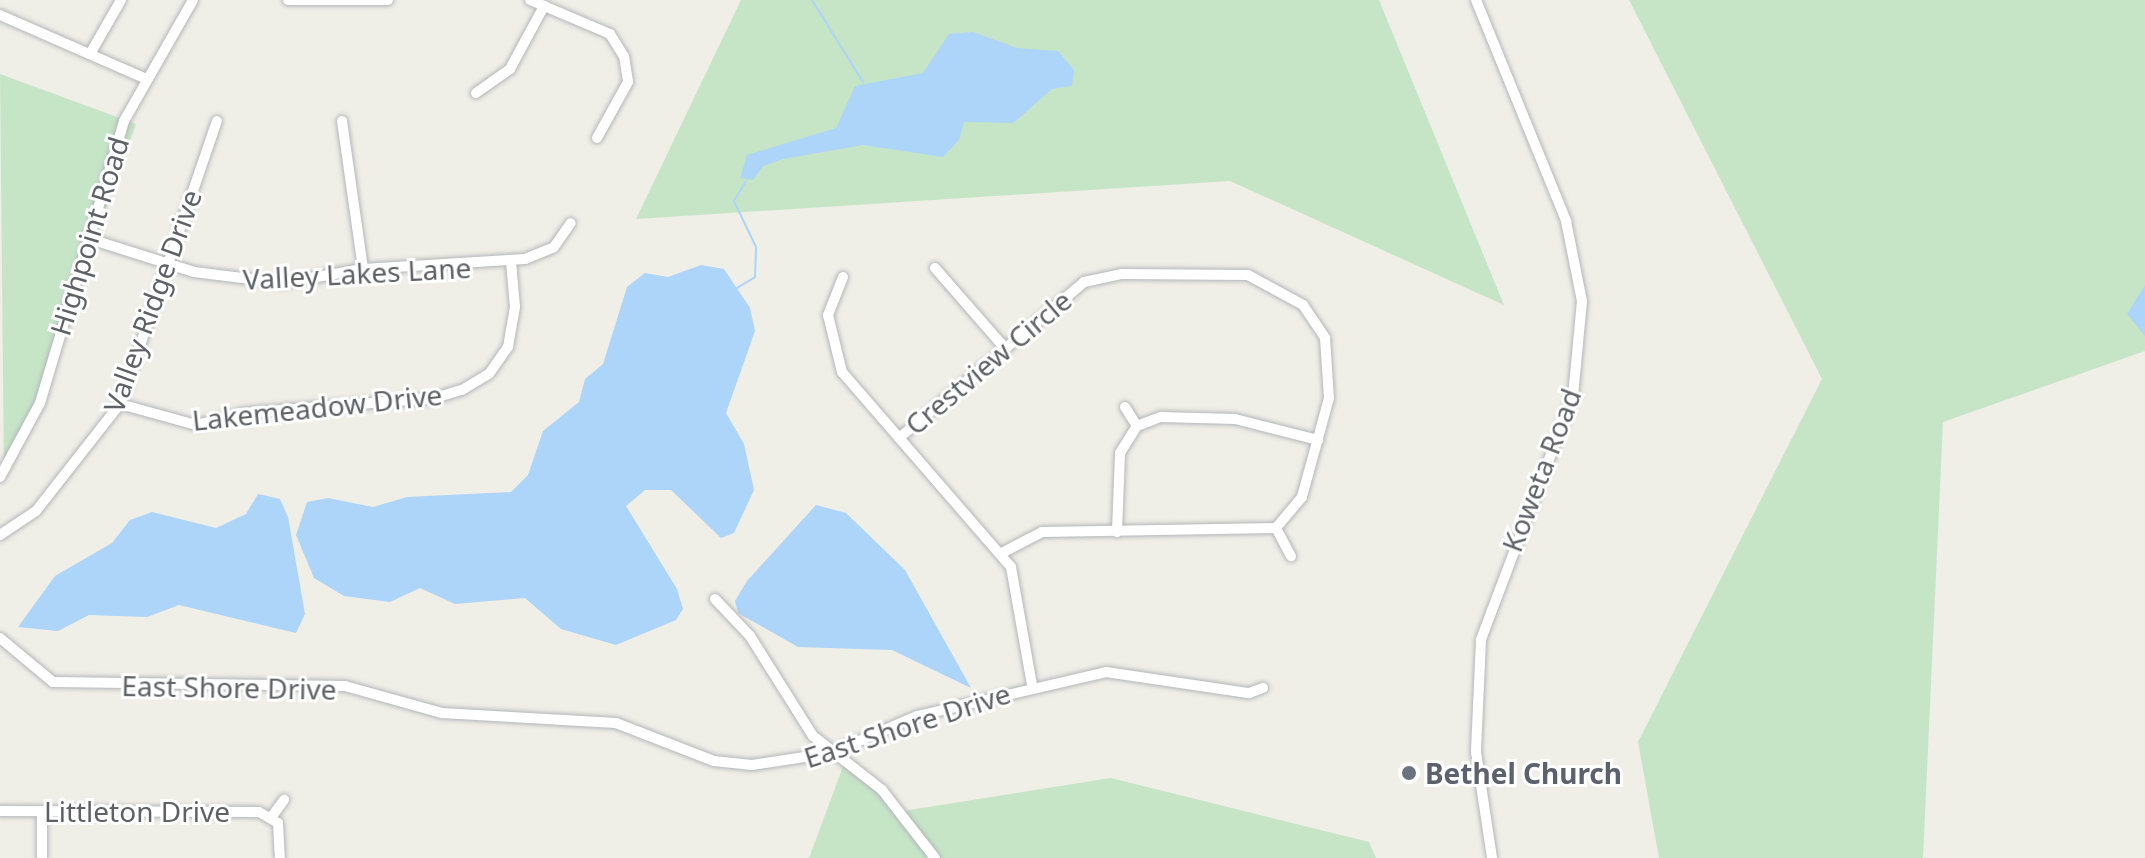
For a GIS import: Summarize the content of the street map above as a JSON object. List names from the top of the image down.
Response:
{
  "streets": {
    "street": [
      "Highpoint Road",
      "Valley Lakes Lane",
      "Valley Ridge Drive",
      "Crestview Circle",
      "Lakemeadow Drive",
      "Koweta Road",
      "East Shore Drive",
      "Littleton Drive"
    ]
  },
  "crossings": [
    ["Highpoint Road", "Valley Lakes Lane"],
    ["Valley Lakes Lane", "Valley Ridge Drive"],
    ["Valley Lakes Lane", "Lakemeadow Drive"],
    ["Valley Ridge Drive", "Lakemeadow Drive"]
  ],
  "places": ["Bethel Church"]
}
